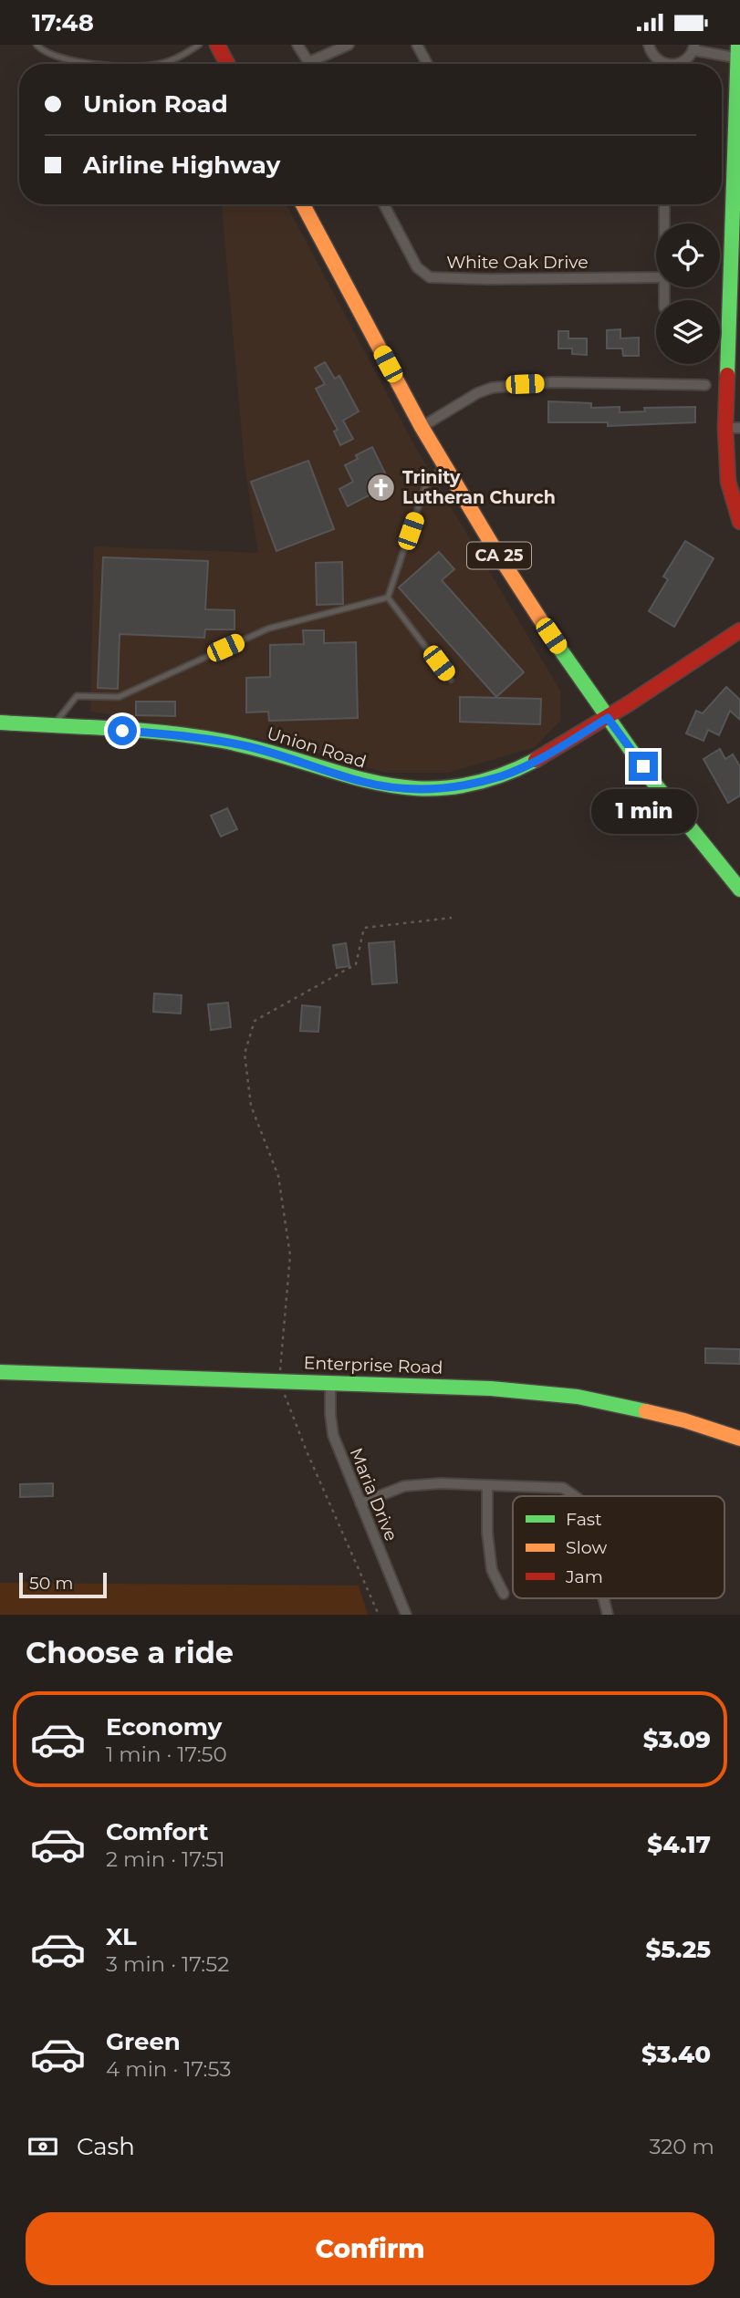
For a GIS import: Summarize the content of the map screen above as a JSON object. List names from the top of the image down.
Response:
{
  "streets": {
    "street": [
      "White Oak Drive",
      "CA 25",
      "Union Road",
      "Enterprise Road",
      "Maria Drive"
    ]
  },
  "crossings": [
    ["CA 25", "Union Road"],
    ["Enterprise Road", "Maria Drive"]
  ],
  "places": {
    "church": ["Trinity Lutheran Church"]
  },
  "legend": ["Fast", "Slow", "Jam"],
  "scale_bar": "50 m",
  "page": {
    "status": "17:48",
    "banner": ["Union Road", "Airline Highway"],
    "bubble": "1 min",
    "scale": "50 m",
    "heading": "Choose a ride",
    "list": [
      {
        "name": "Economy",
        "note": "1 min · 17:50",
        "value": "$3.09"
      },
      {
        "name": "Comfort",
        "note": "2 min · 17:51",
        "value": "$4.17"
      },
      {
        "name": "XL",
        "note": "3 min · 17:52",
        "value": "$5.25"
      },
      {
        "name": "Green",
        "note": "4 min · 17:53",
        "value": "$3.40"
      }
    ],
    "pay": ["Cash", "320 m"],
    "buttons": "Confirm"
  }
}
